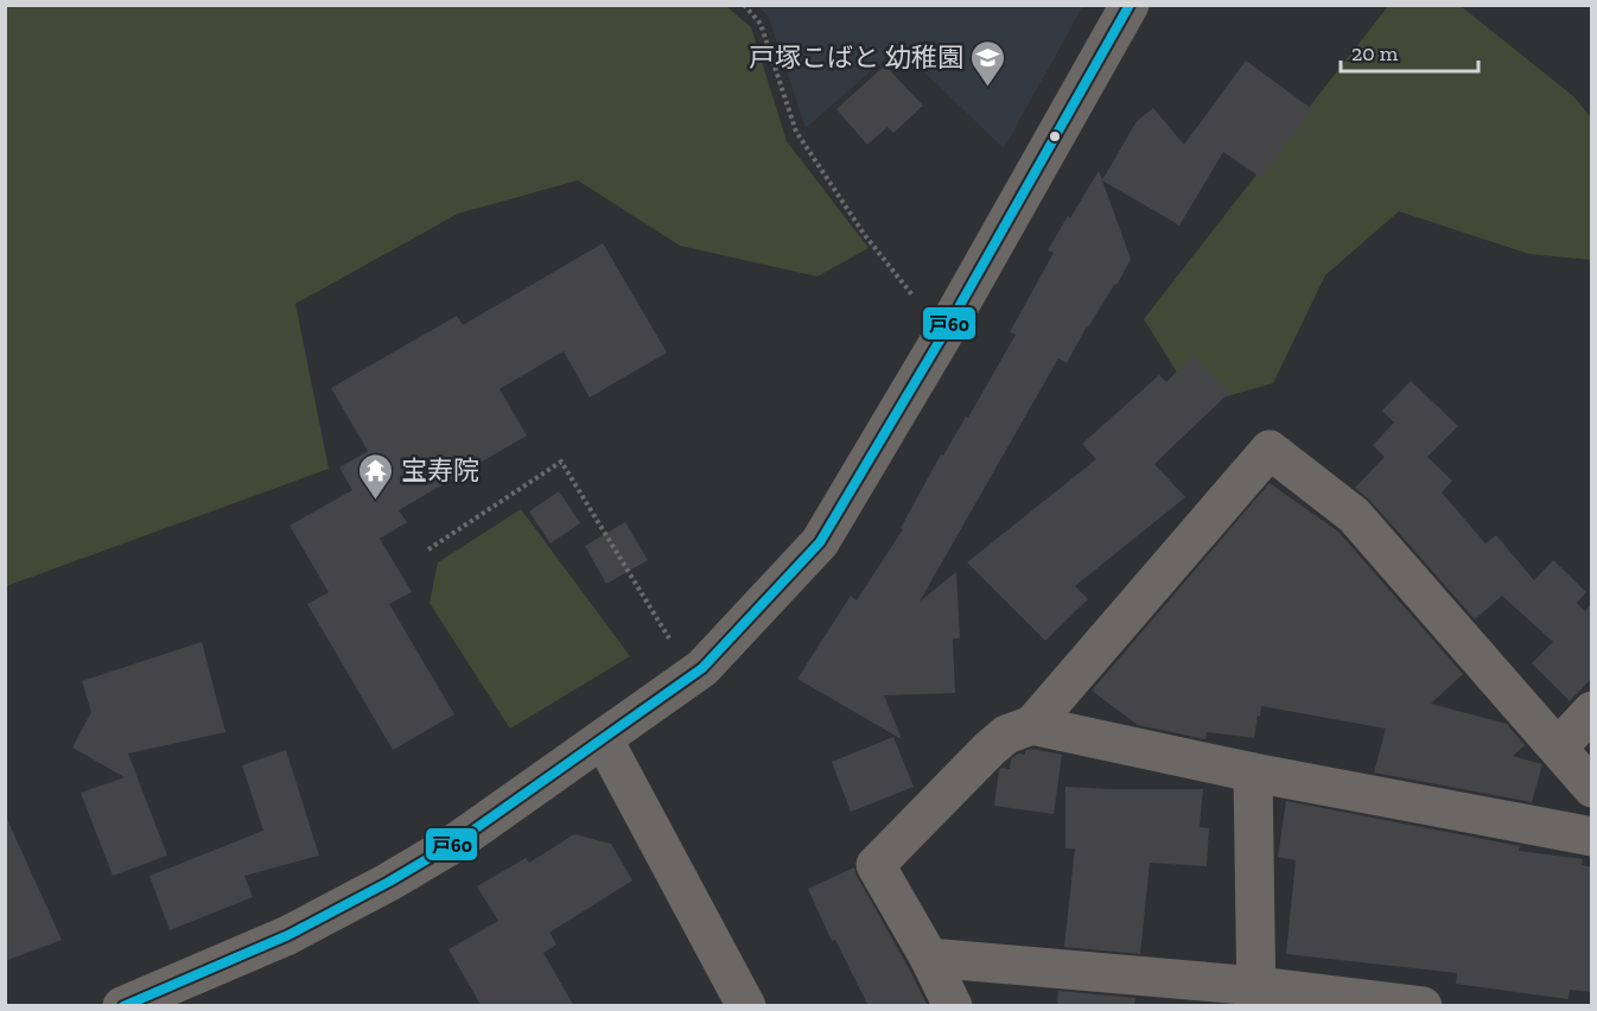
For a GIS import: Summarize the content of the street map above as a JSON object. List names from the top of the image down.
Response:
{
  "places": {
    "school or university": ["戸塚こばと 幼稚園"],
    "temple": ["宝寿院"]
  },
  "lines": ["transit line 戸60"],
  "scale_bar": "20 m"
}
